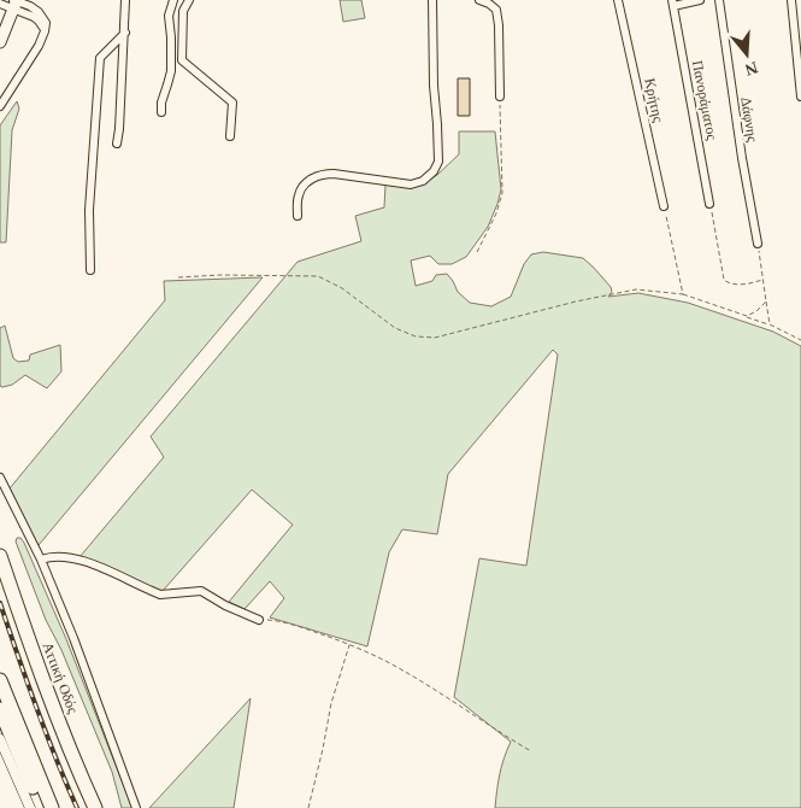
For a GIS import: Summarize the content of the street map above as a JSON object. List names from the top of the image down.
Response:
{
  "streets": {
    "highway": ["Αττική Οδός"],
    "street": ["Κρήτης", "Πανοράματος", "Δάφνης"]
  },
  "north": "bottom"
}
